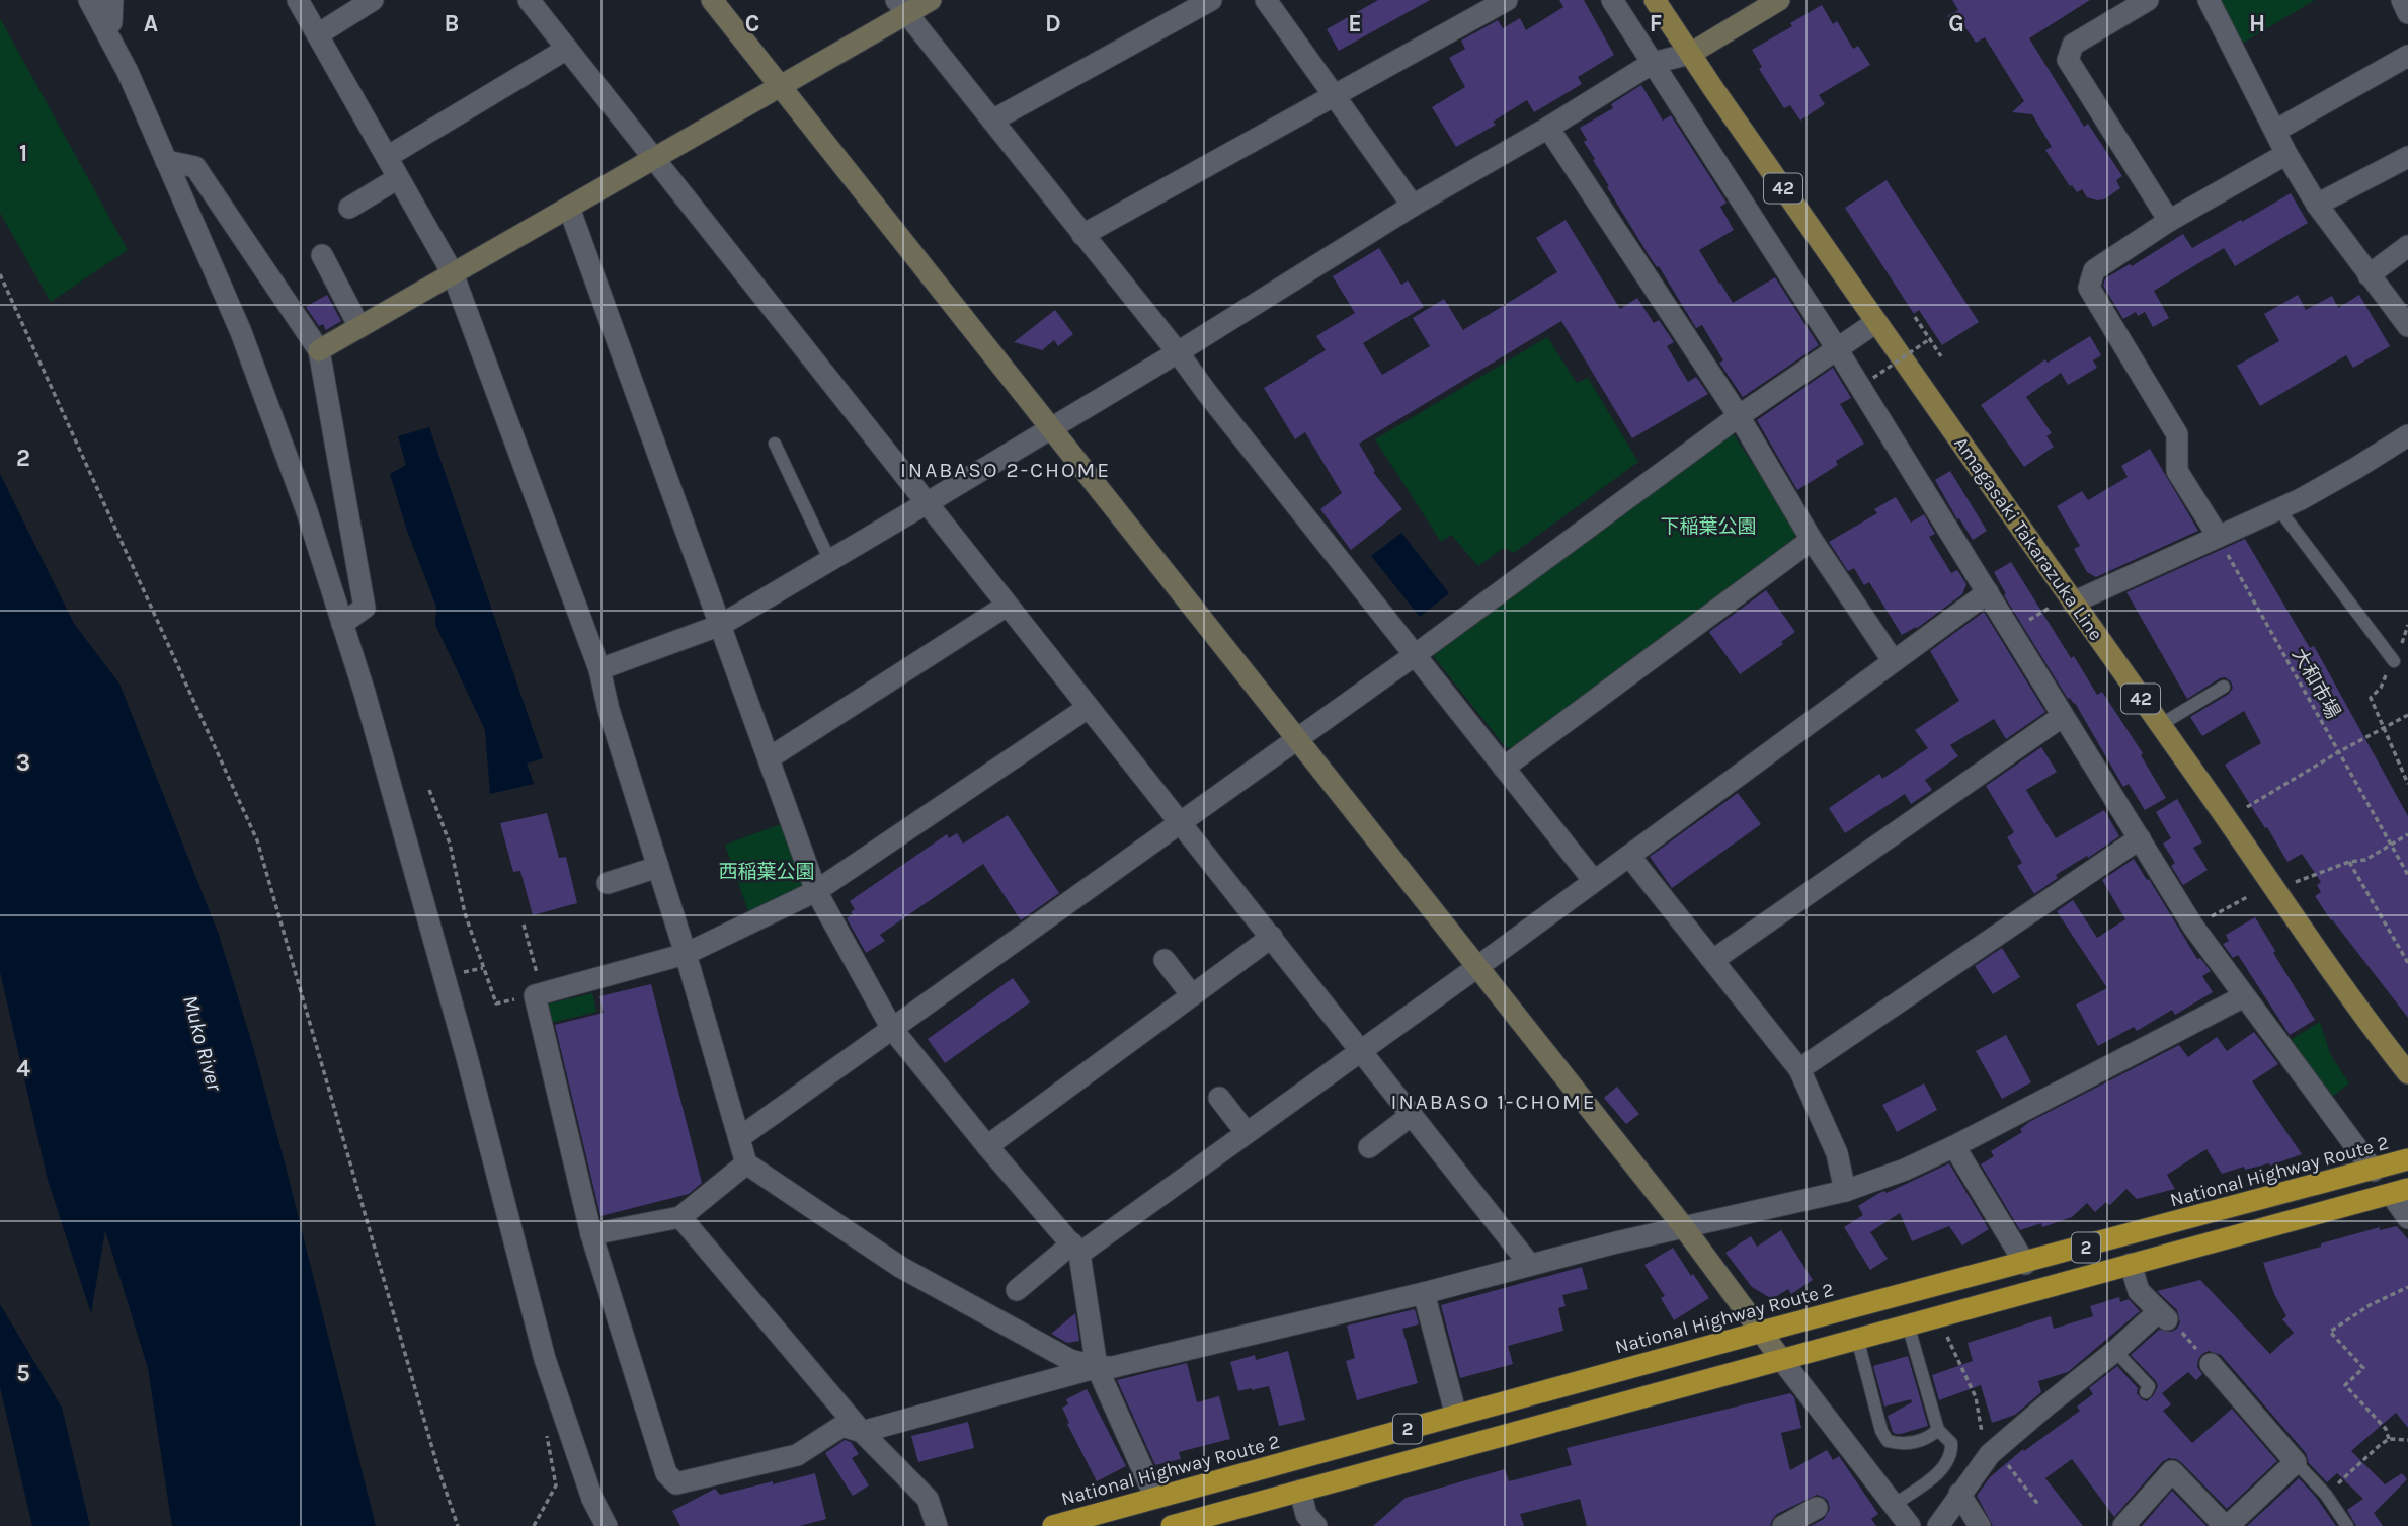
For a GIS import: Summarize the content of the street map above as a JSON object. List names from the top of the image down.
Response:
{
  "streets": {
    "highway": ["National Highway Route 2", "2"],
    "main road": ["42", "Amagasaki Takarazuka Line"],
    "path": ["大和市場"]
  },
  "districts": ["INABASO 2-CHOME", "INABASO 1-CHOME"],
  "water": ["Muko River"],
  "parks": ["下稲葉公園", "西稲葉公園"],
  "grid": {
    "columns": [
      "A",
      "B",
      "C",
      "D",
      "E",
      "F",
      "G",
      "H"
    ],
    "rows": [
      "1",
      "2",
      "3",
      "4",
      "5"
    ]
  }
}
